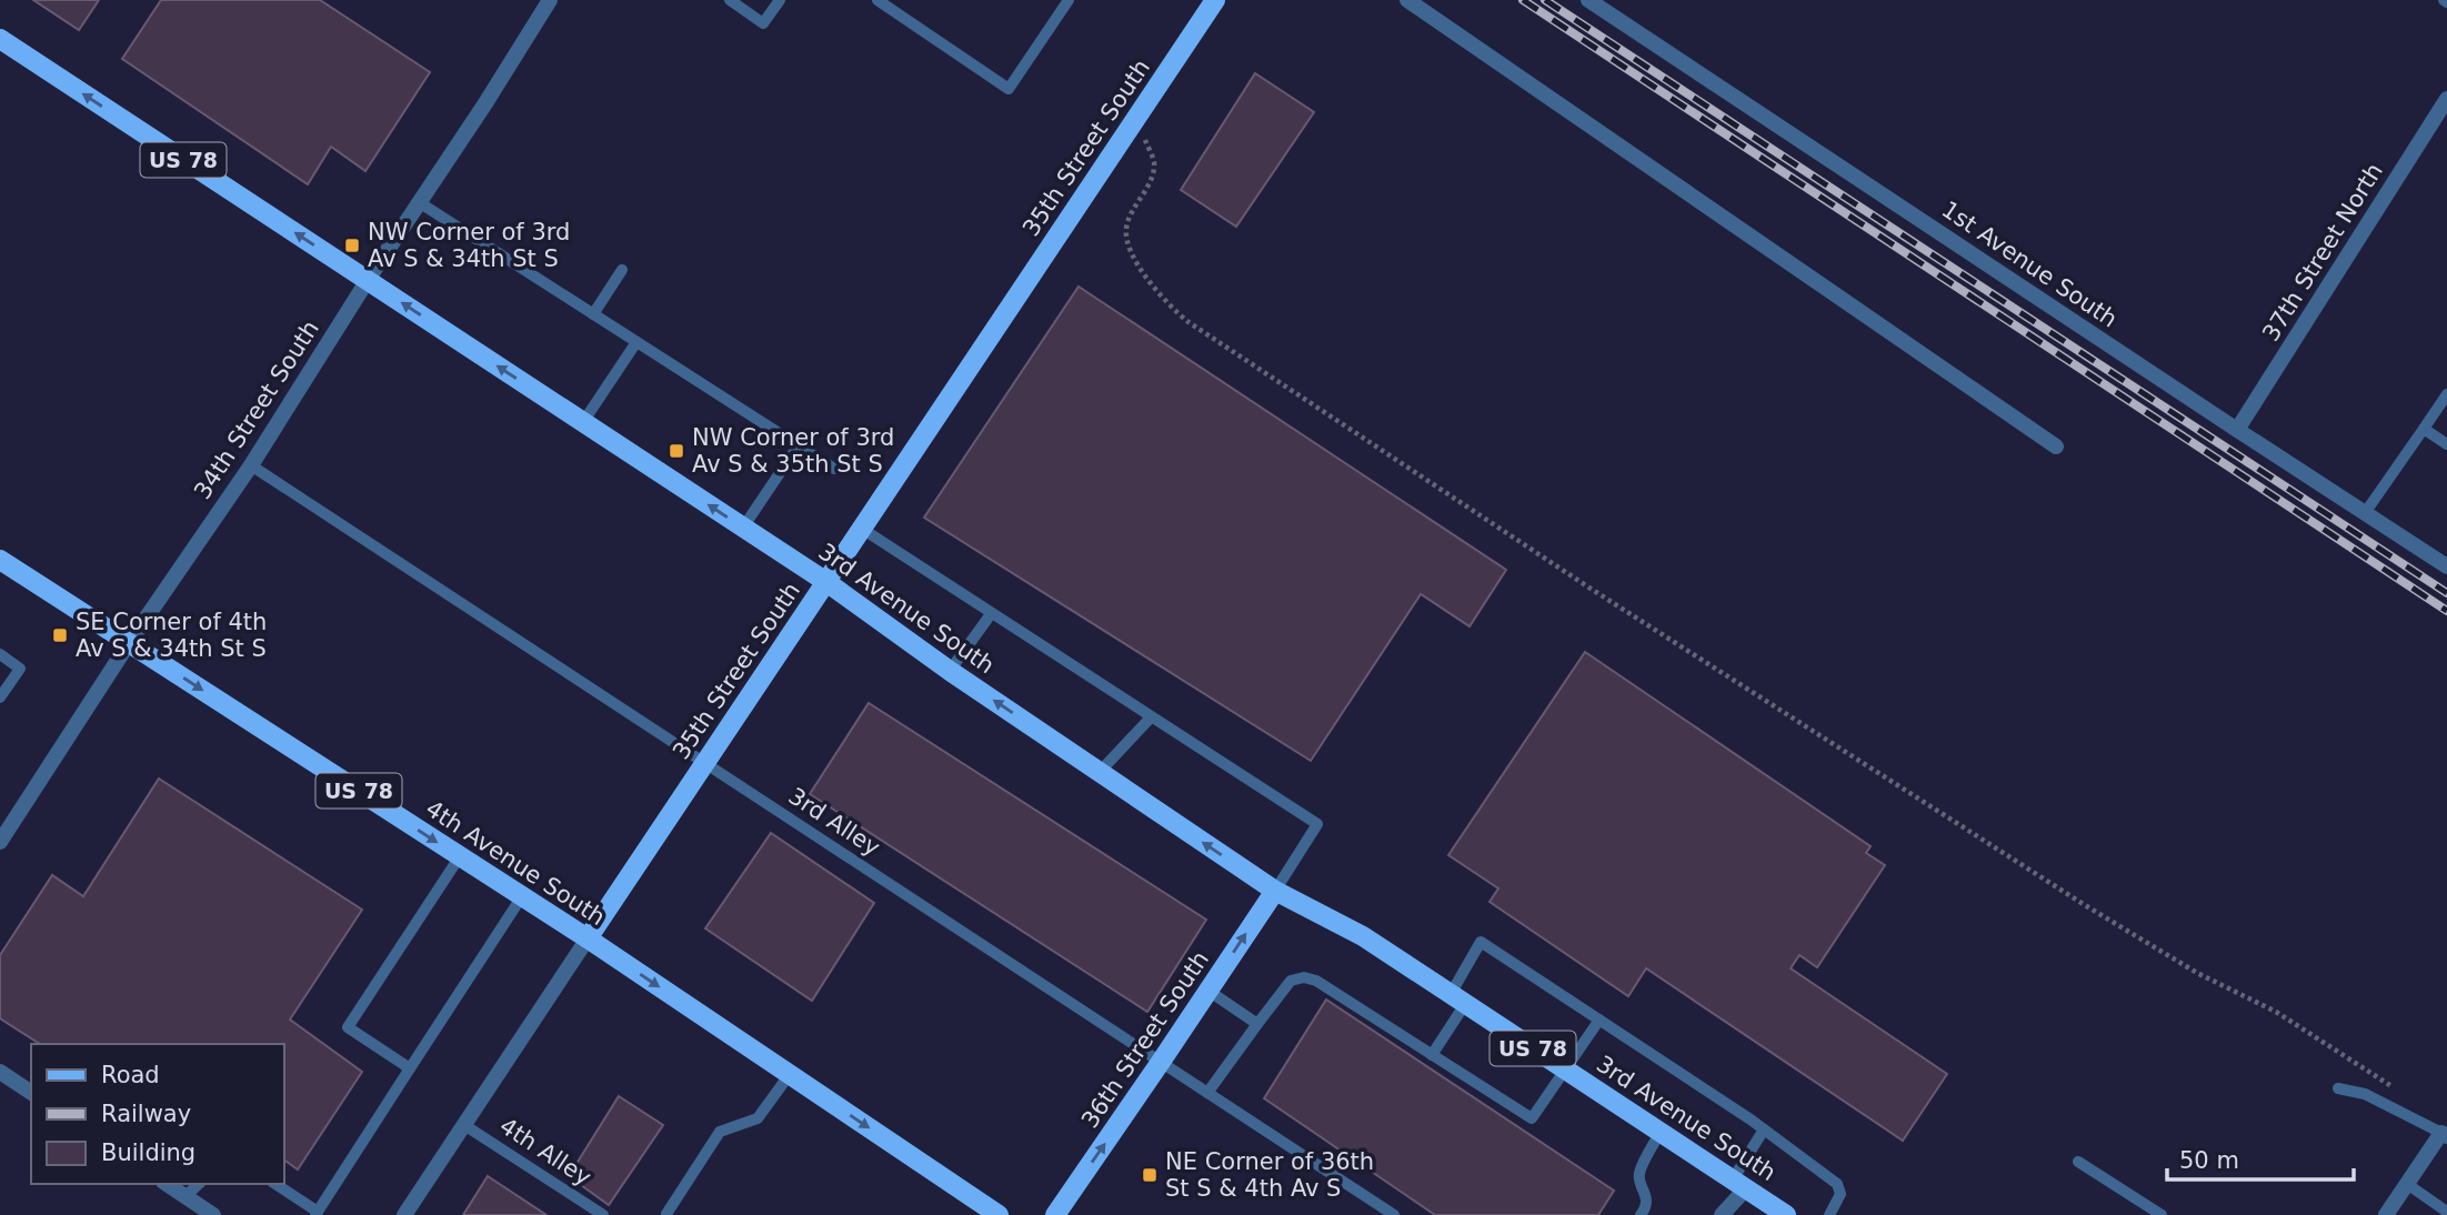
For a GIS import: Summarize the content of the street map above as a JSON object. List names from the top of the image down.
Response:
{
  "streets": {
    "main road": [
      "35th Street South",
      "US 78",
      "3rd Avenue South",
      "4th Avenue South",
      "36th Street South"
    ],
    "street": ["37th Street North", "1st Avenue South", "34th Street South"],
    "lane": ["3rd Alley", "4th Alley"]
  },
  "crossings": [
    ["35th Street South", "3rd Avenue South"],
    ["35th Street South", "3rd Alley"],
    ["35th Street South", "4th Avenue South"],
    ["35th Street South", "4th Alley"],
    ["37th Street North", "1st Avenue South"],
    ["34th Street South", "3rd Avenue South"],
    ["34th Street South", "3rd Alley"],
    ["34th Street South", "4th Avenue South"],
    ["3rd Avenue South", "36th Street South"],
    ["3rd Alley", "36th Street South"]
  ],
  "one_way": ["3rd Avenue South", "4th Avenue South", "36th Street South"],
  "places": {
    "transit": [
      "NW Corner of 3rd Av S & 34th St S",
      "NW Corner of 3rd Av S & 35th St S",
      "SE Corner of 4th Av S & 34th St S",
      "NE Corner of 36th St S & 4th Av S"
    ]
  },
  "legend": ["Road", "Railway", "Building"],
  "scale_bar": "50 m"
}
